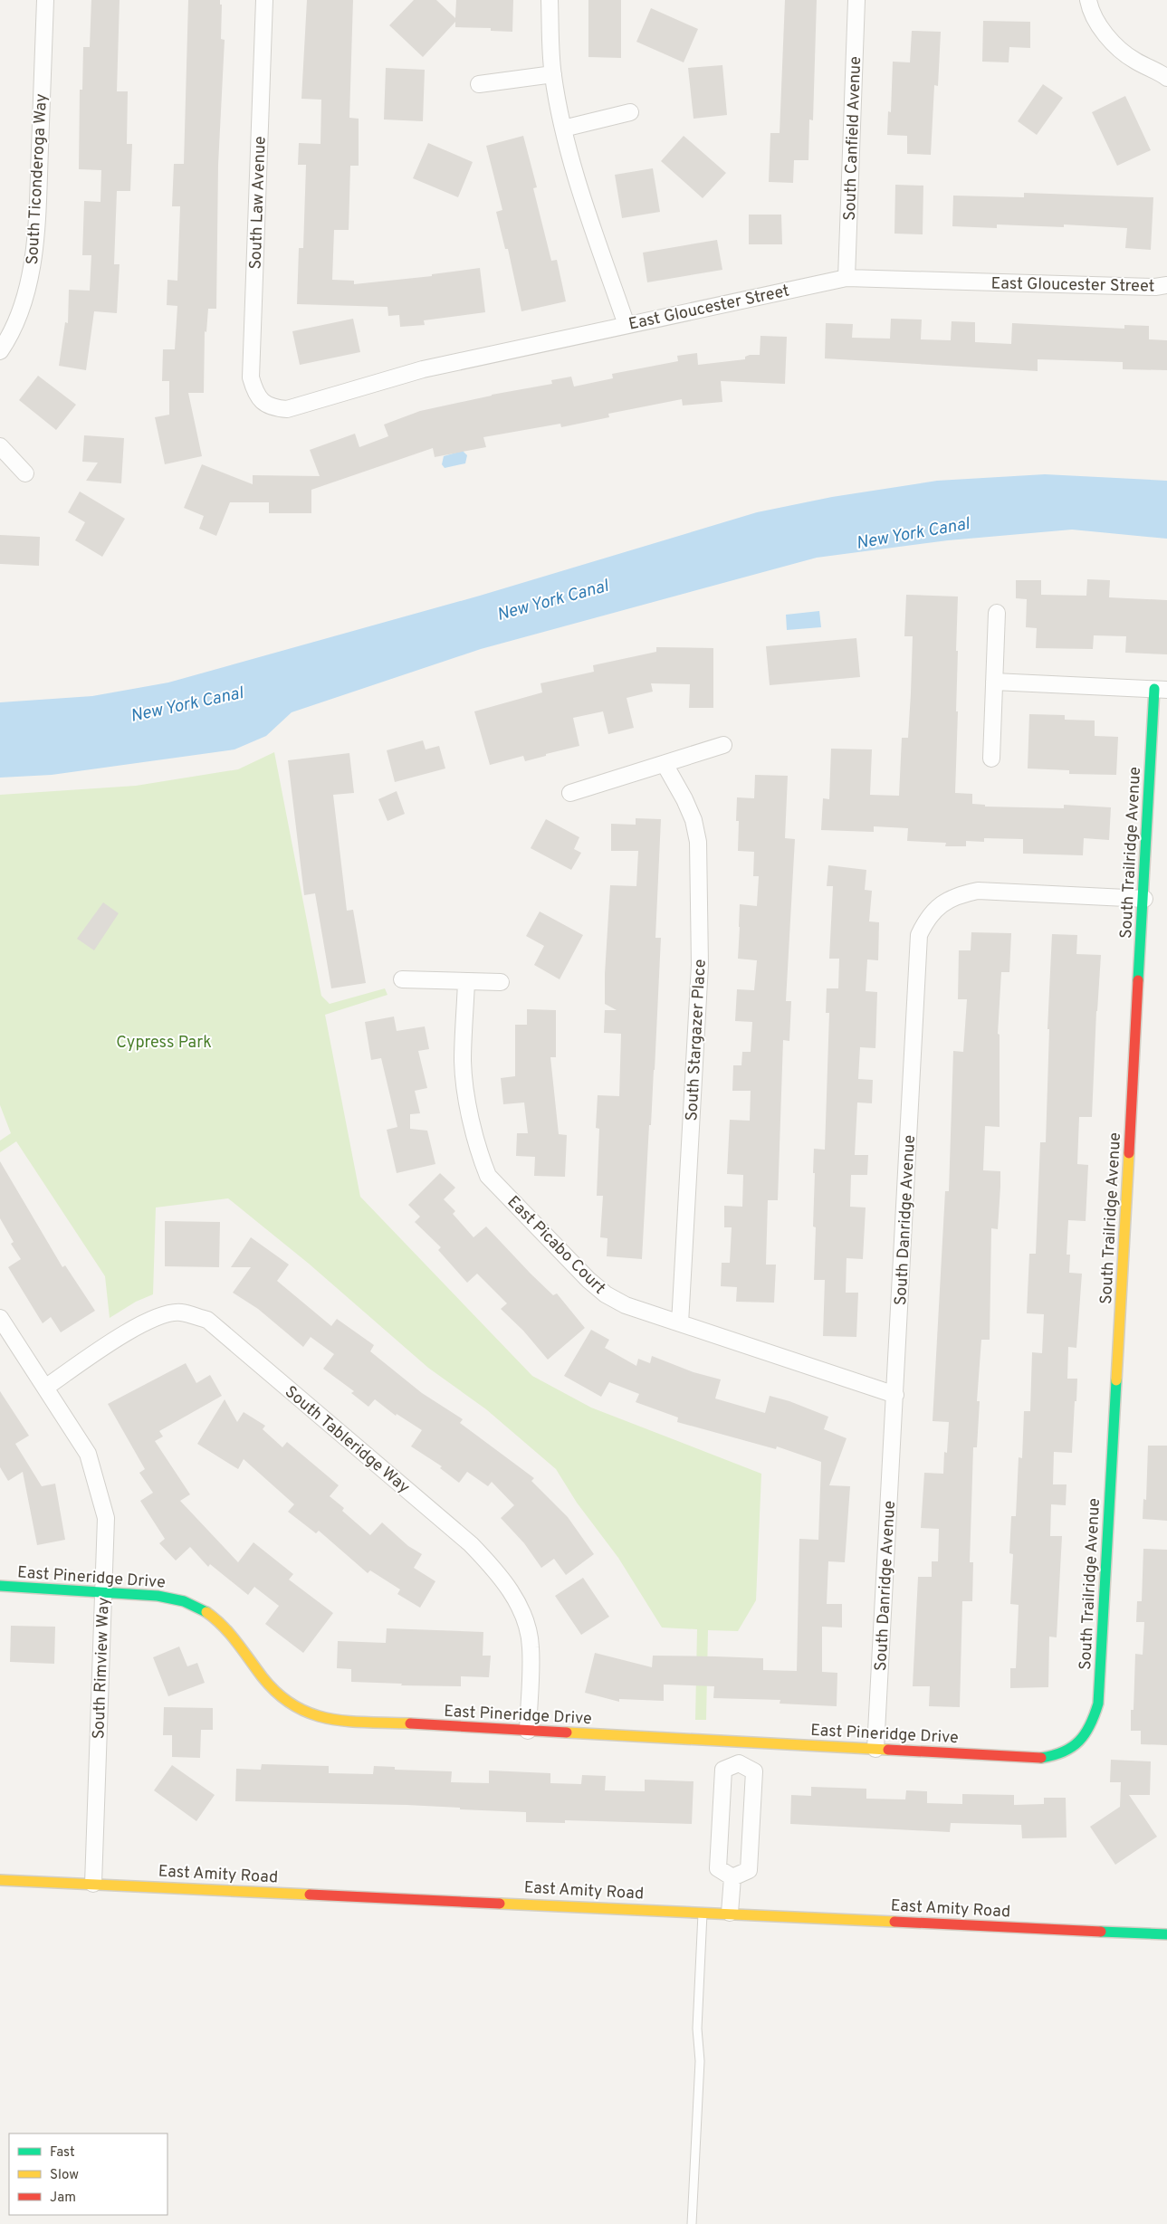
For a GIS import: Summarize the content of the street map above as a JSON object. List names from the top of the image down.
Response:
{
  "streets": {
    "street": [
      "South Canfield Avenue",
      "South Ticonderoga Way",
      "South Law Avenue",
      "East Gloucester Street",
      "South Trailridge Avenue",
      "South Stargazer Place",
      "South Danridge Avenue",
      "East Picabo Court",
      "South Tableridge Way",
      "East Pineridge Drive",
      "South Rimview Way",
      "East Amity Road"
    ]
  },
  "crossings": [
    ["South Canfield Avenue", "East Gloucester Street"],
    ["South Law Avenue", "East Gloucester Street"],
    ["South Trailridge Avenue", "South Danridge Avenue"],
    ["South Trailridge Avenue", "East Pineridge Drive"],
    ["South Stargazer Place", "East Picabo Court"],
    ["South Danridge Avenue", "East Picabo Court"],
    ["South Danridge Avenue", "East Pineridge Drive"],
    ["South Tableridge Way", "East Pineridge Drive"],
    ["South Tableridge Way", "South Rimview Way"],
    ["East Pineridge Drive", "South Rimview Way"],
    ["South Rimview Way", "East Amity Road"]
  ],
  "water": ["New York Canal"],
  "parks": ["Cypress Park"],
  "legend": ["Fast", "Slow", "Jam"]
}
